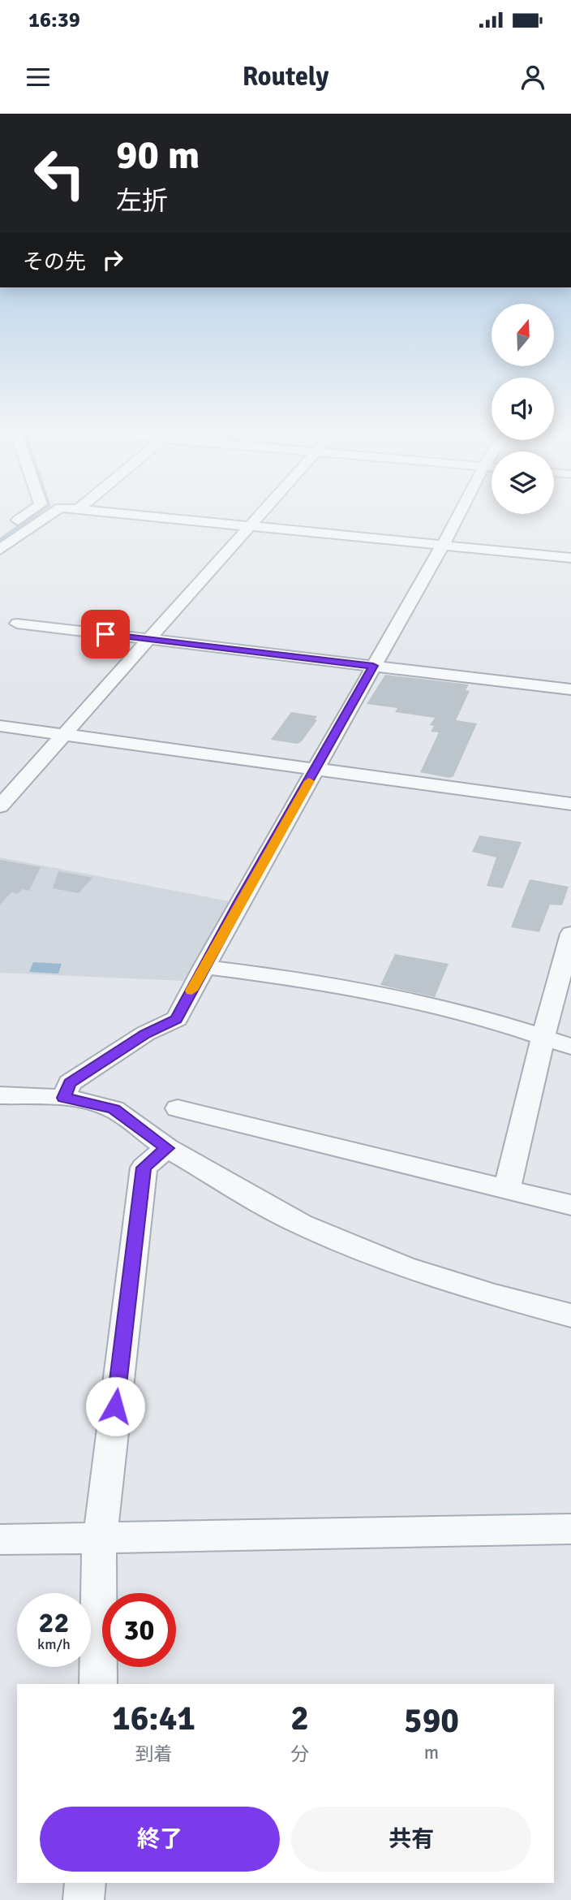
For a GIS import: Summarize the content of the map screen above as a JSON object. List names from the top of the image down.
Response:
{
  "north": "top",
  "page": {
    "status": "16:39",
    "header": "Routely",
    "turn": ["90 m", "左折"],
    "then": "その先",
    "speed": "22 km/h",
    "limit": "30",
    "eta": [
      "16:41",
      "到着",
      "2",
      "分",
      "590",
      "m"
    ],
    "buttons": ["終了", "共有"]
  }
}
